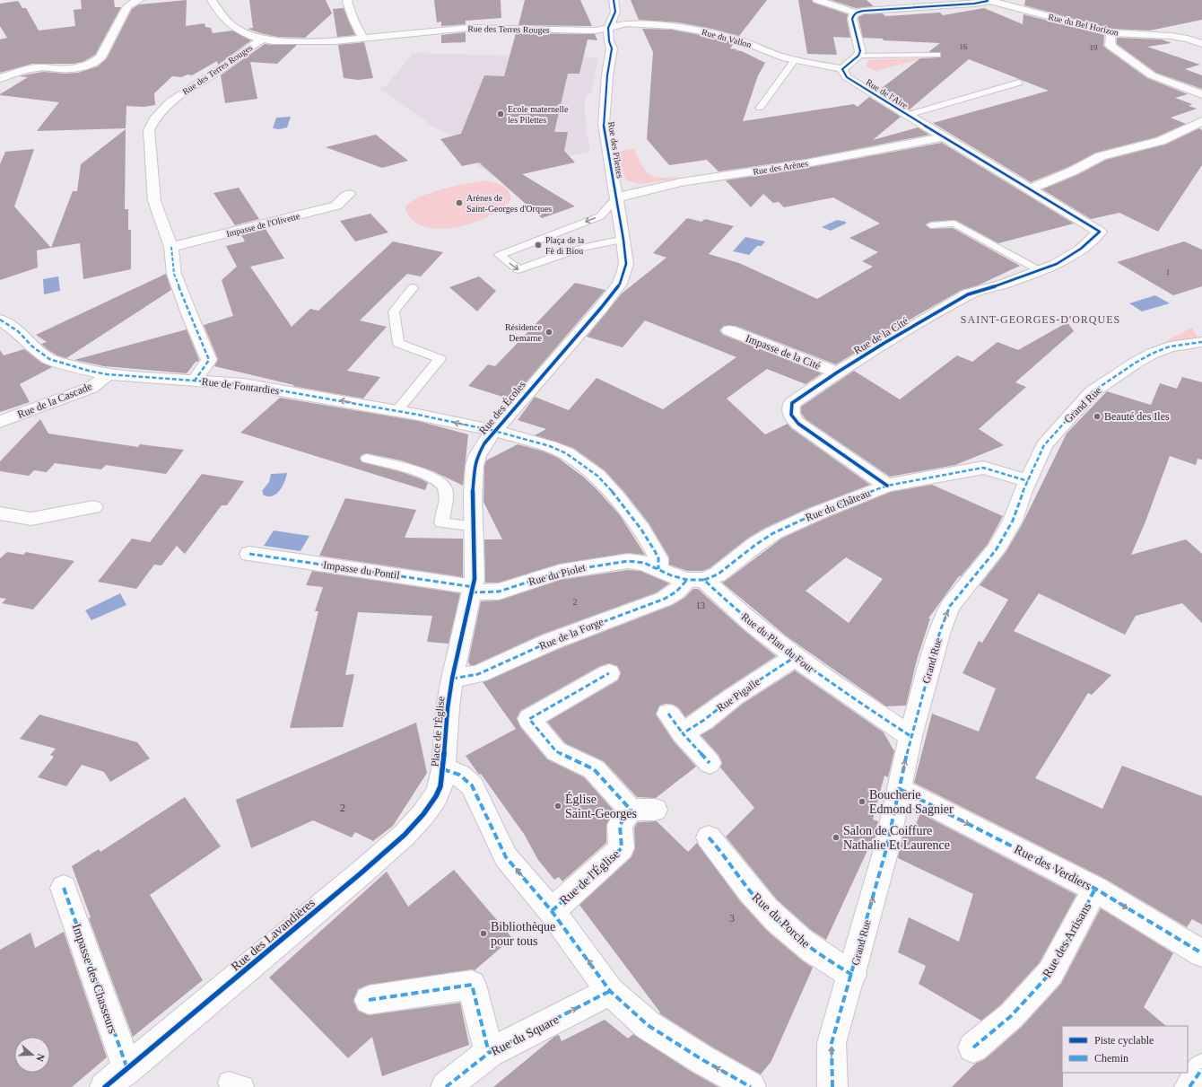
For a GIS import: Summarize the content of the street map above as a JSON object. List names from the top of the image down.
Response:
{
  "streets": {
    "street": [
      "Rue du Bel Horizon",
      "Rue des Terres Rouges",
      "Rue du Vallon",
      "Rue de l'Aire",
      "Rue des Pilettes",
      "Rue des Arènes",
      "Impasse de l'Olivette",
      "Rue de la Cité",
      "Impasse de la Cité",
      "Rue de Fontardies",
      "Rue de la Cascade",
      "Grand Rue",
      "Rue des Écoles",
      "Rue du Château",
      "Impasse du Pontil",
      "Rue du Piolet",
      "Rue de la Forge",
      "Rue du Plan du Four",
      "Rue Pigalle",
      "Place de l'Église",
      "Rue des Verdiers",
      "Rue de l'Église",
      "Rue du Porche",
      "Rue des Lavandières",
      "Rue des Artisans",
      "Impasse des Chasseurs",
      "Rue du Square"
    ]
  },
  "crossings": [
    ["Rue des Terres Rouges", "Rue du Vallon"],
    ["Rue des Terres Rouges", "Rue des Pilettes"],
    ["Rue des Terres Rouges", "Impasse de l'Olivette"],
    ["Rue des Terres Rouges", "Rue de Fontardies"],
    ["Rue du Vallon", "Rue de l'Aire"],
    ["Rue du Vallon", "Rue des Pilettes"],
    ["Rue de l'Aire", "Rue des Arènes"],
    ["Rue de l'Aire", "Rue de la Cité"],
    ["Rue des Pilettes", "Rue des Arènes"],
    ["Rue des Pilettes", "Rue des Écoles"],
    ["Rue des Arènes", "Rue des Écoles"],
    ["Rue de la Cité", "Impasse de la Cité"],
    ["Rue de la Cité", "Rue du Château"],
    ["Rue de Fontardies", "Rue de la Cascade"],
    ["Rue de Fontardies", "Rue des Écoles"],
    ["Rue de Fontardies", "Rue du Piolet"],
    ["Rue de Fontardies", "Rue du Plan du Four"],
    ["Grand Rue", "Rue du Château"],
    ["Grand Rue", "Rue du Plan du Four"],
    ["Grand Rue", "Rue des Verdiers"],
    ["Grand Rue", "Rue du Porche"],
    ["Rue des Écoles", "Impasse du Pontil"],
    ["Rue des Écoles", "Rue du Piolet"],
    ["Rue des Écoles", "Rue de la Forge"],
    ["Rue des Écoles", "Place de l'Église"],
    ["Rue du Château", "Rue de la Forge"],
    ["Rue du Château", "Rue du Plan du Four"],
    ["Impasse du Pontil", "Rue du Piolet"],
    ["Rue du Piolet", "Rue du Plan du Four"],
    ["Rue de la Forge", "Rue du Plan du Four"],
    ["Rue de la Forge", "Place de l'Église"],
    ["Rue du Plan du Four", "Rue Pigalle"],
    ["Place de l'Église", "Rue des Lavandières"],
    ["Rue des Verdiers", "Rue des Artisans"],
    ["Rue des Lavandières", "Impasse des Chasseurs"]
  ],
  "one_way": [
    "Rue de Fontardies",
    "Grand Rue",
    "Rue des Verdiers",
    "Rue du Square"
  ],
  "districts": ["SAINT-GEORGES-D'ORQUES"],
  "places": [
    "Ecole maternelle les Pilettes",
    "Arènes de Saint-Georges d'Orques",
    "Plaça de la Fè di Biou",
    "Résidence Demarne",
    "Beauté des Iles",
    "Boucherie Edmond Sagnier",
    "Église Saint-Georges",
    "Salon de Coiffure Nathalie Et Laurence",
    "Bibliothèque pour tous"
  ],
  "house_numbers": [
    "16",
    "19",
    "1",
    "2",
    "13",
    "2",
    "3"
  ],
  "legend": ["Piste cyclable", "Chemin"],
  "north": "right"
}
